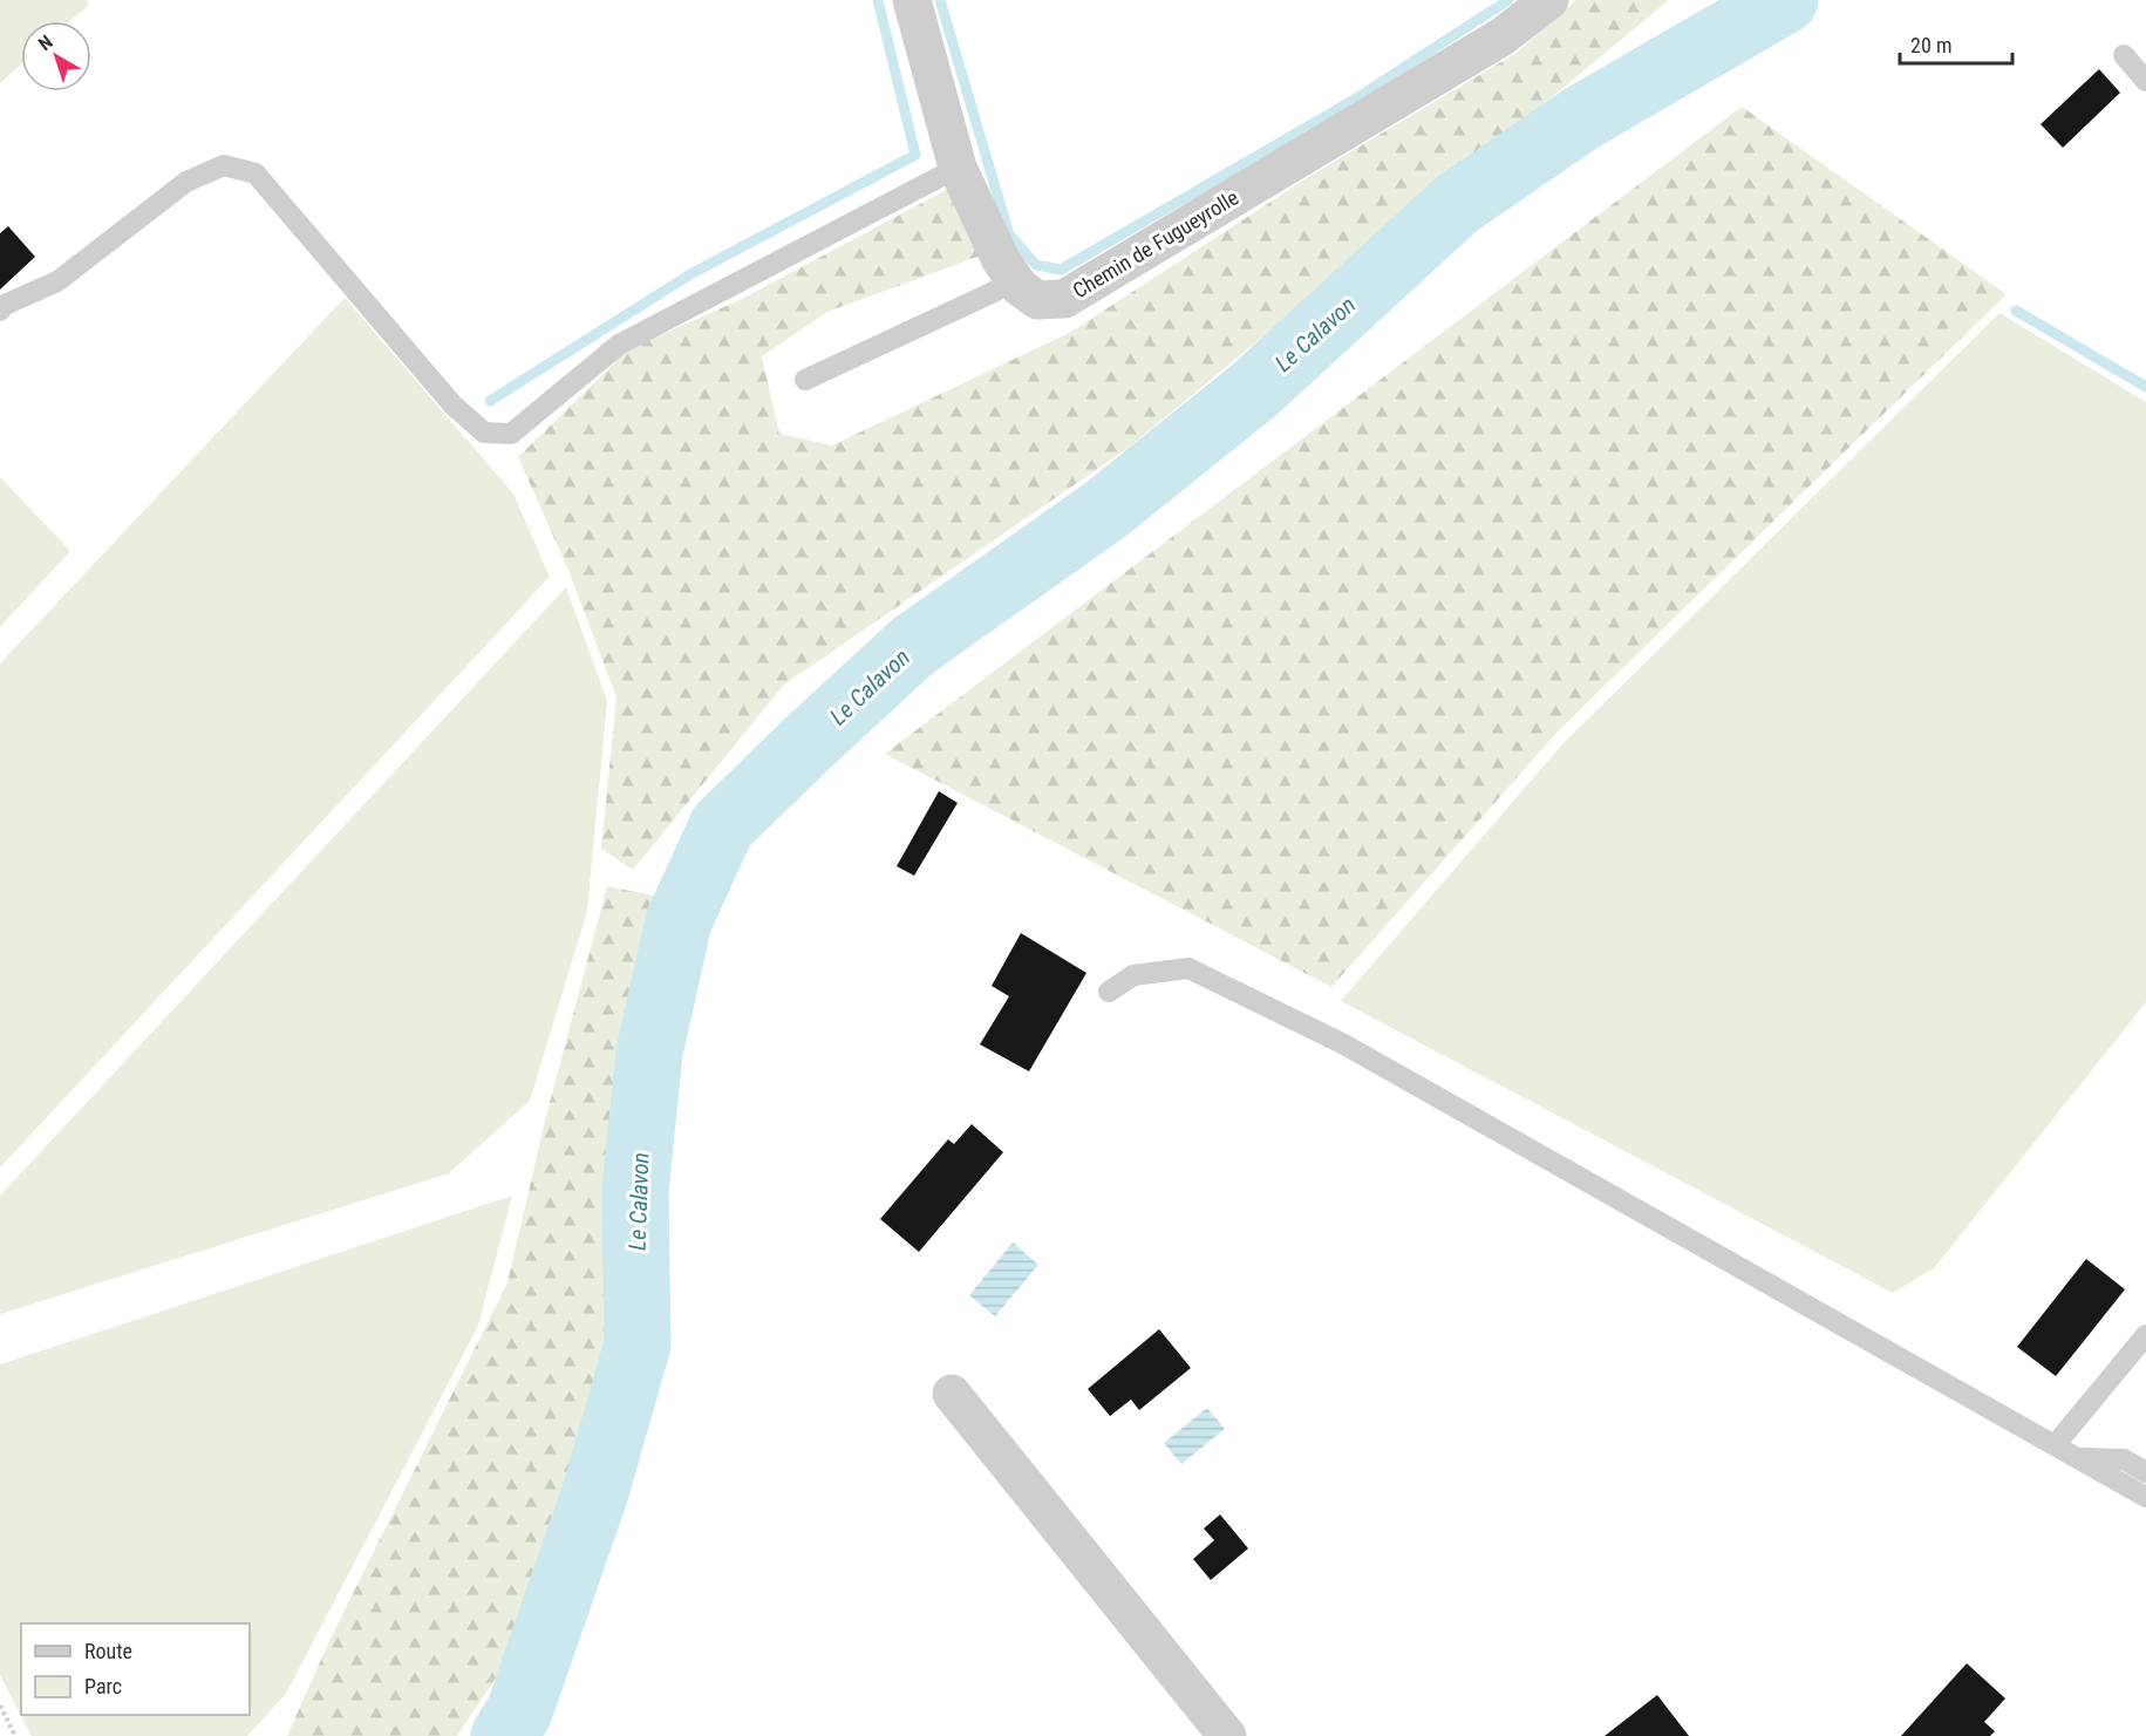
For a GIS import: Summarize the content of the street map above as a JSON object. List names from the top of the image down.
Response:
{
  "streets": {
    "street": ["Chemin de Fugueyrolle"]
  },
  "water": ["Le Calavon"],
  "legend": ["Route", "Parc"],
  "scale_bar": "20 m",
  "north": "top left"
}
